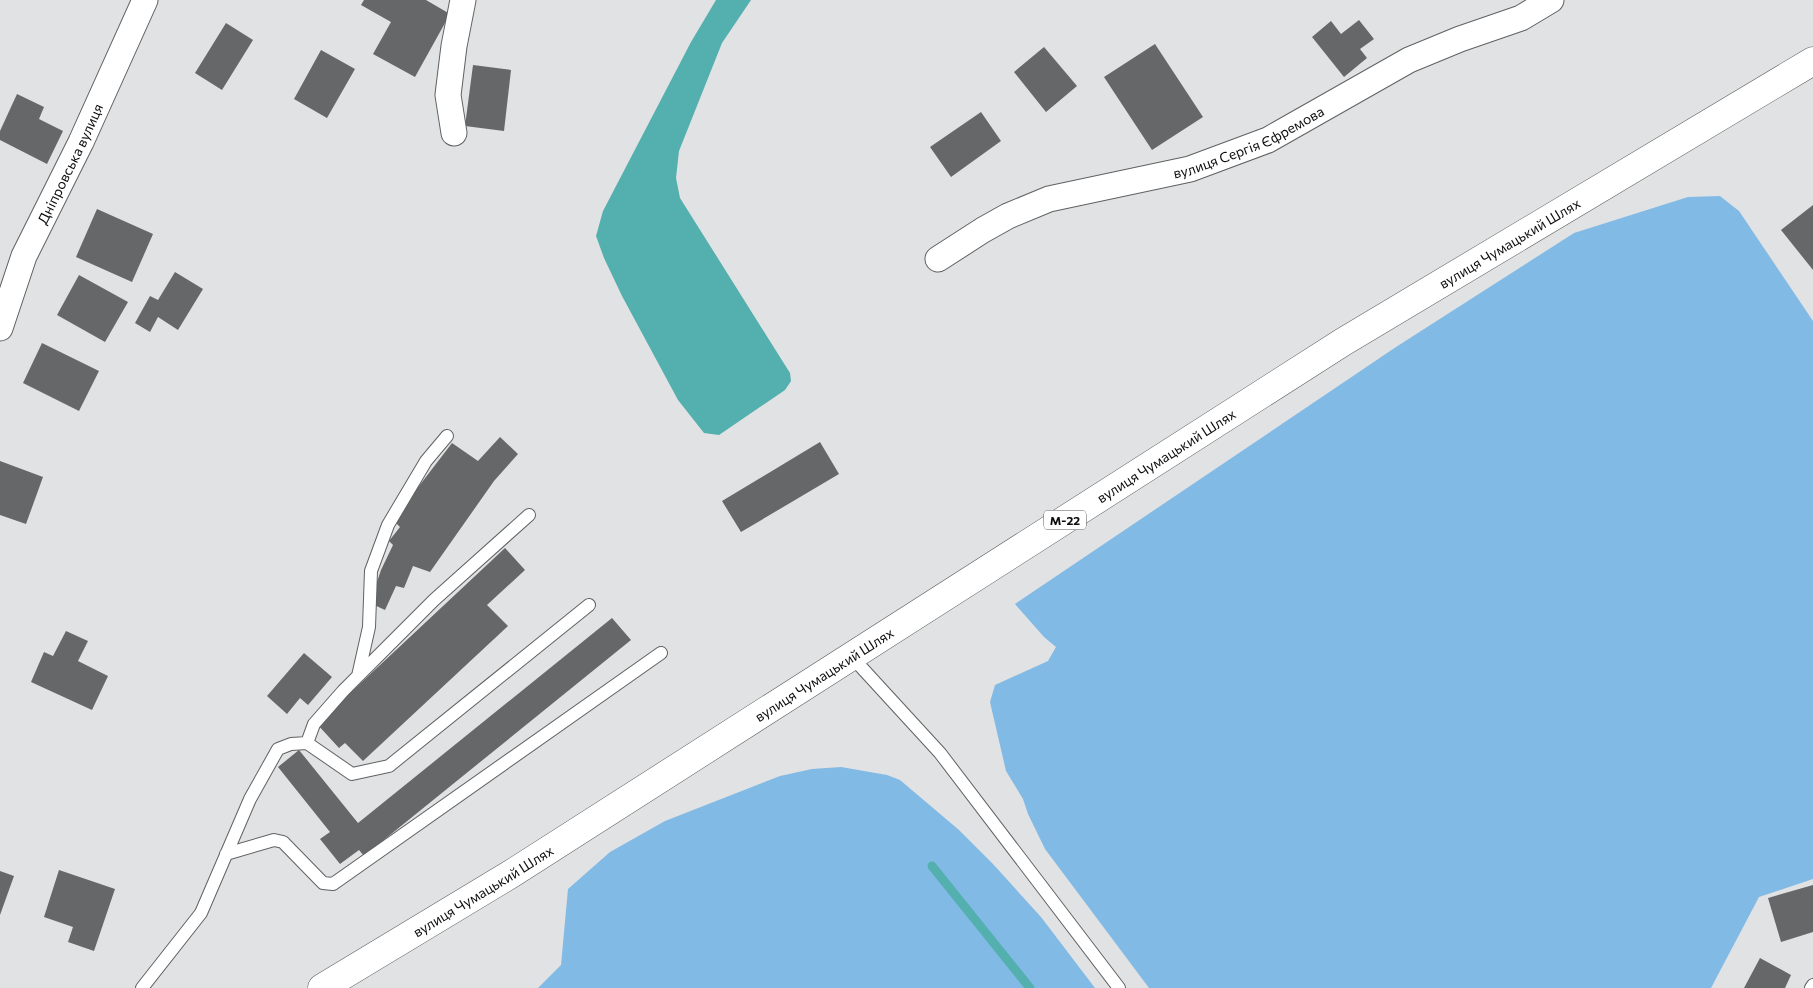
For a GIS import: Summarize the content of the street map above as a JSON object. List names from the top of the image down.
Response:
{
  "streets": {
    "highway": ["вулиця Чумацький Шлях", "М-22"],
    "street": ["вулиця Сергія Єфремова", "Дніпровська вулиця"]
  }
}
